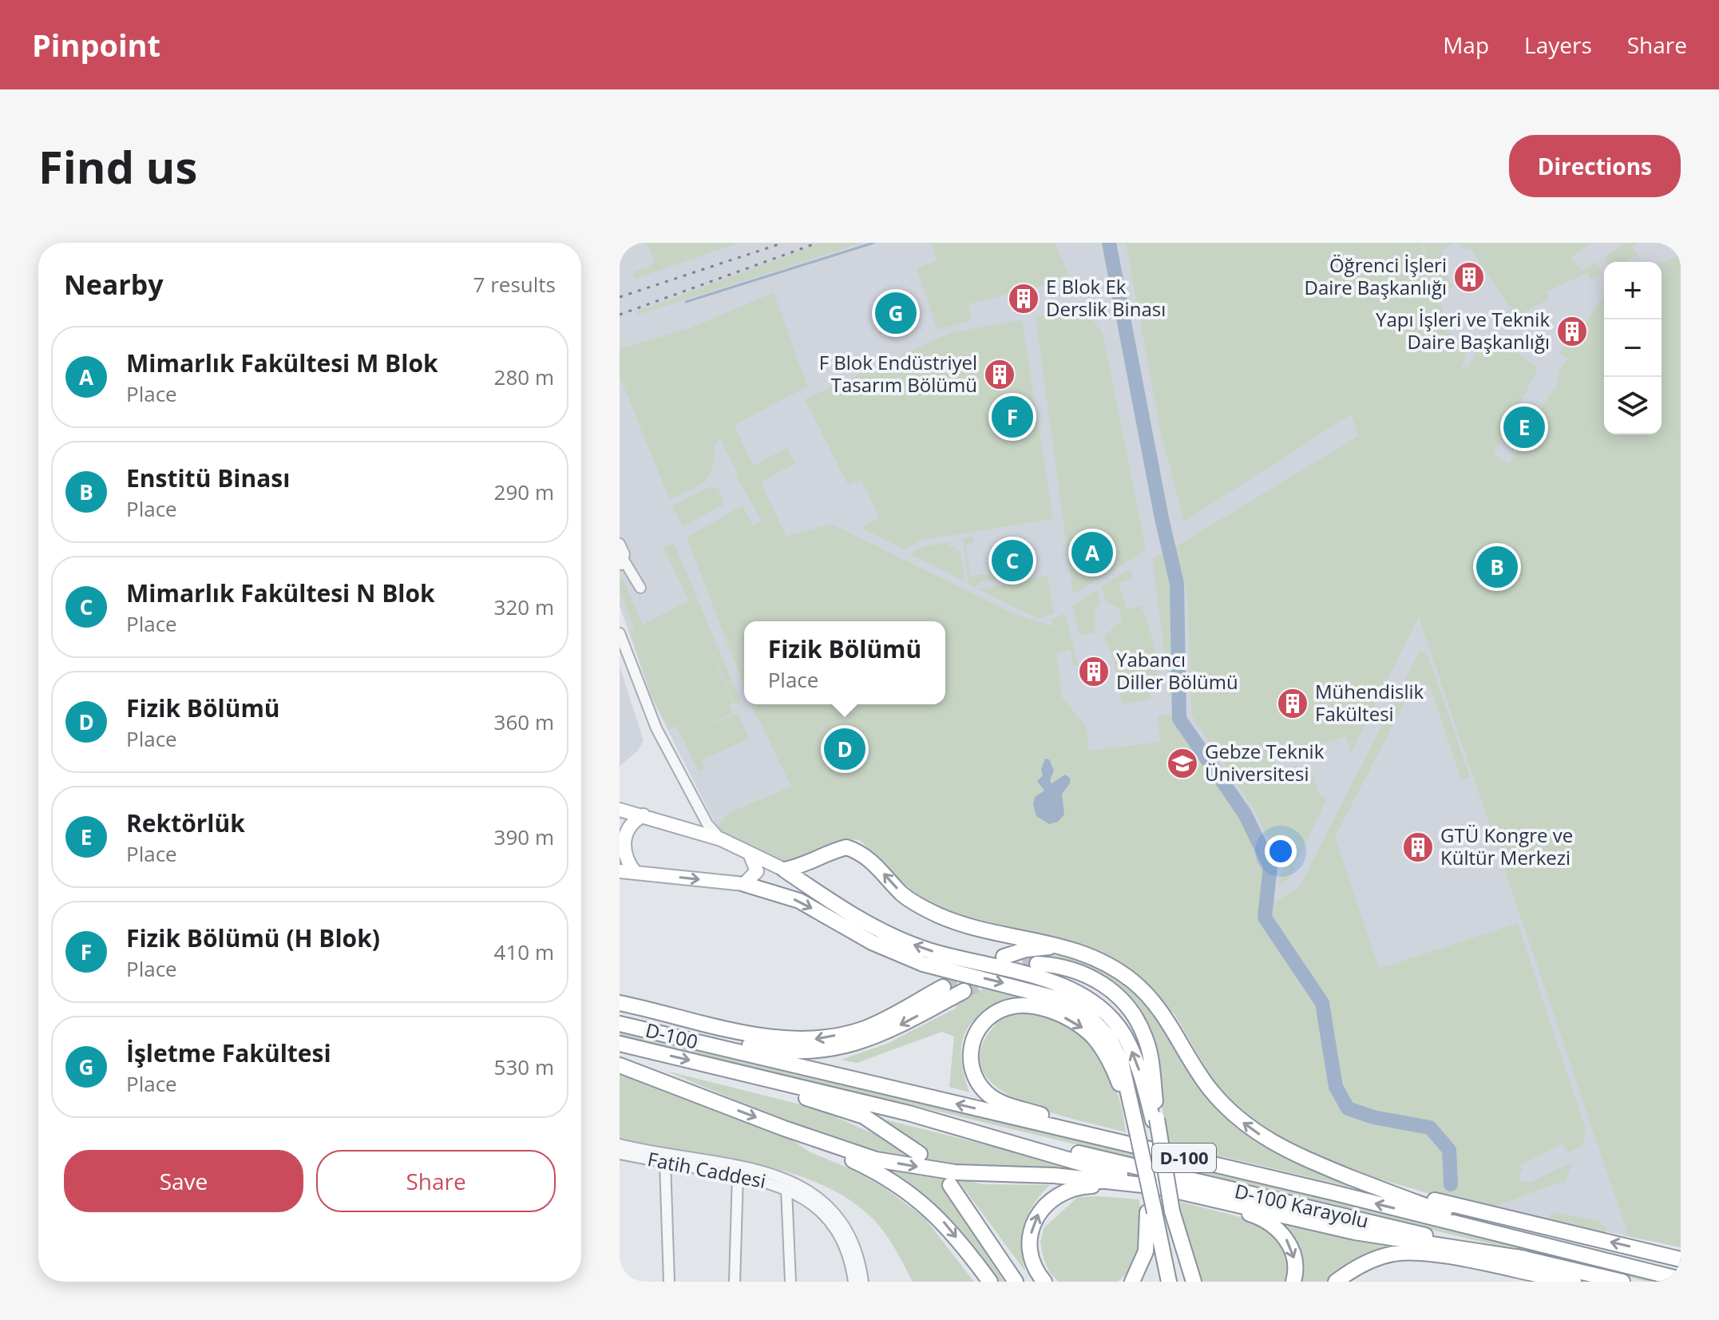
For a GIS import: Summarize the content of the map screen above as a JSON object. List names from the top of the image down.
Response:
{
  "streets": {
    "highway": ["D-100", "D-100 Karayolu"],
    "street": ["Fatih Caddesi"]
  },
  "crossings": [
    ["D-100", "D-100 Karayolu"]
  ],
  "places": {
    "building": [
      "Öğrenci İşleri Daire Başkanlığı",
      "E Blok Ek Derslik Binası",
      "Yapı İşleri ve Teknik Daire Başkanlığı",
      "F Blok Endüstriyel Tasarım Bölümü",
      "Yabancı Diller Bölümü",
      "Mühendislik Fakültesi",
      "GTÜ Kongre ve Kültür Merkezi"
    ],
    "school or university": ["Gebze Teknik Üniversitesi"]
  },
  "page": {
    "header": "Pinpoint",
    "nav": ["Map", "Layers", "Share"],
    "buttons": [
      "Directions",
      ["Save", "Share"]
    ],
    "title": "Find us",
    "heading": ["Nearby", "7 results"],
    "map_buttons": ["+", "−"],
    "pins": [
      "G",
      "F",
      "E",
      "A",
      "C",
      "B",
      "D"
    ],
    "list": [
      {
        "mark": "A",
        "name": "Mimarlık Fakültesi M Blok",
        "note": "Place",
        "value": "280 m"
      },
      {
        "mark": "B",
        "name": "Enstitü Binası",
        "note": "Place",
        "value": "290 m"
      },
      {
        "mark": "C",
        "name": "Mimarlık Fakültesi N Blok",
        "note": "Place",
        "value": "320 m"
      },
      {
        "mark": "D",
        "name": "Fizik Bölümü",
        "note": "Place",
        "value": "360 m"
      },
      {
        "mark": "E",
        "name": "Rektörlük",
        "note": "Place",
        "value": "390 m"
      },
      {
        "mark": "F",
        "name": "Fizik Bölümü (H Blok)",
        "note": "Place",
        "value": "410 m"
      },
      {
        "mark": "G",
        "name": "İşletme Fakültesi",
        "note": "Place",
        "value": "530 m"
      }
    ],
    "popup": ["Fizik Bölümü", "Place"]
  }
}
